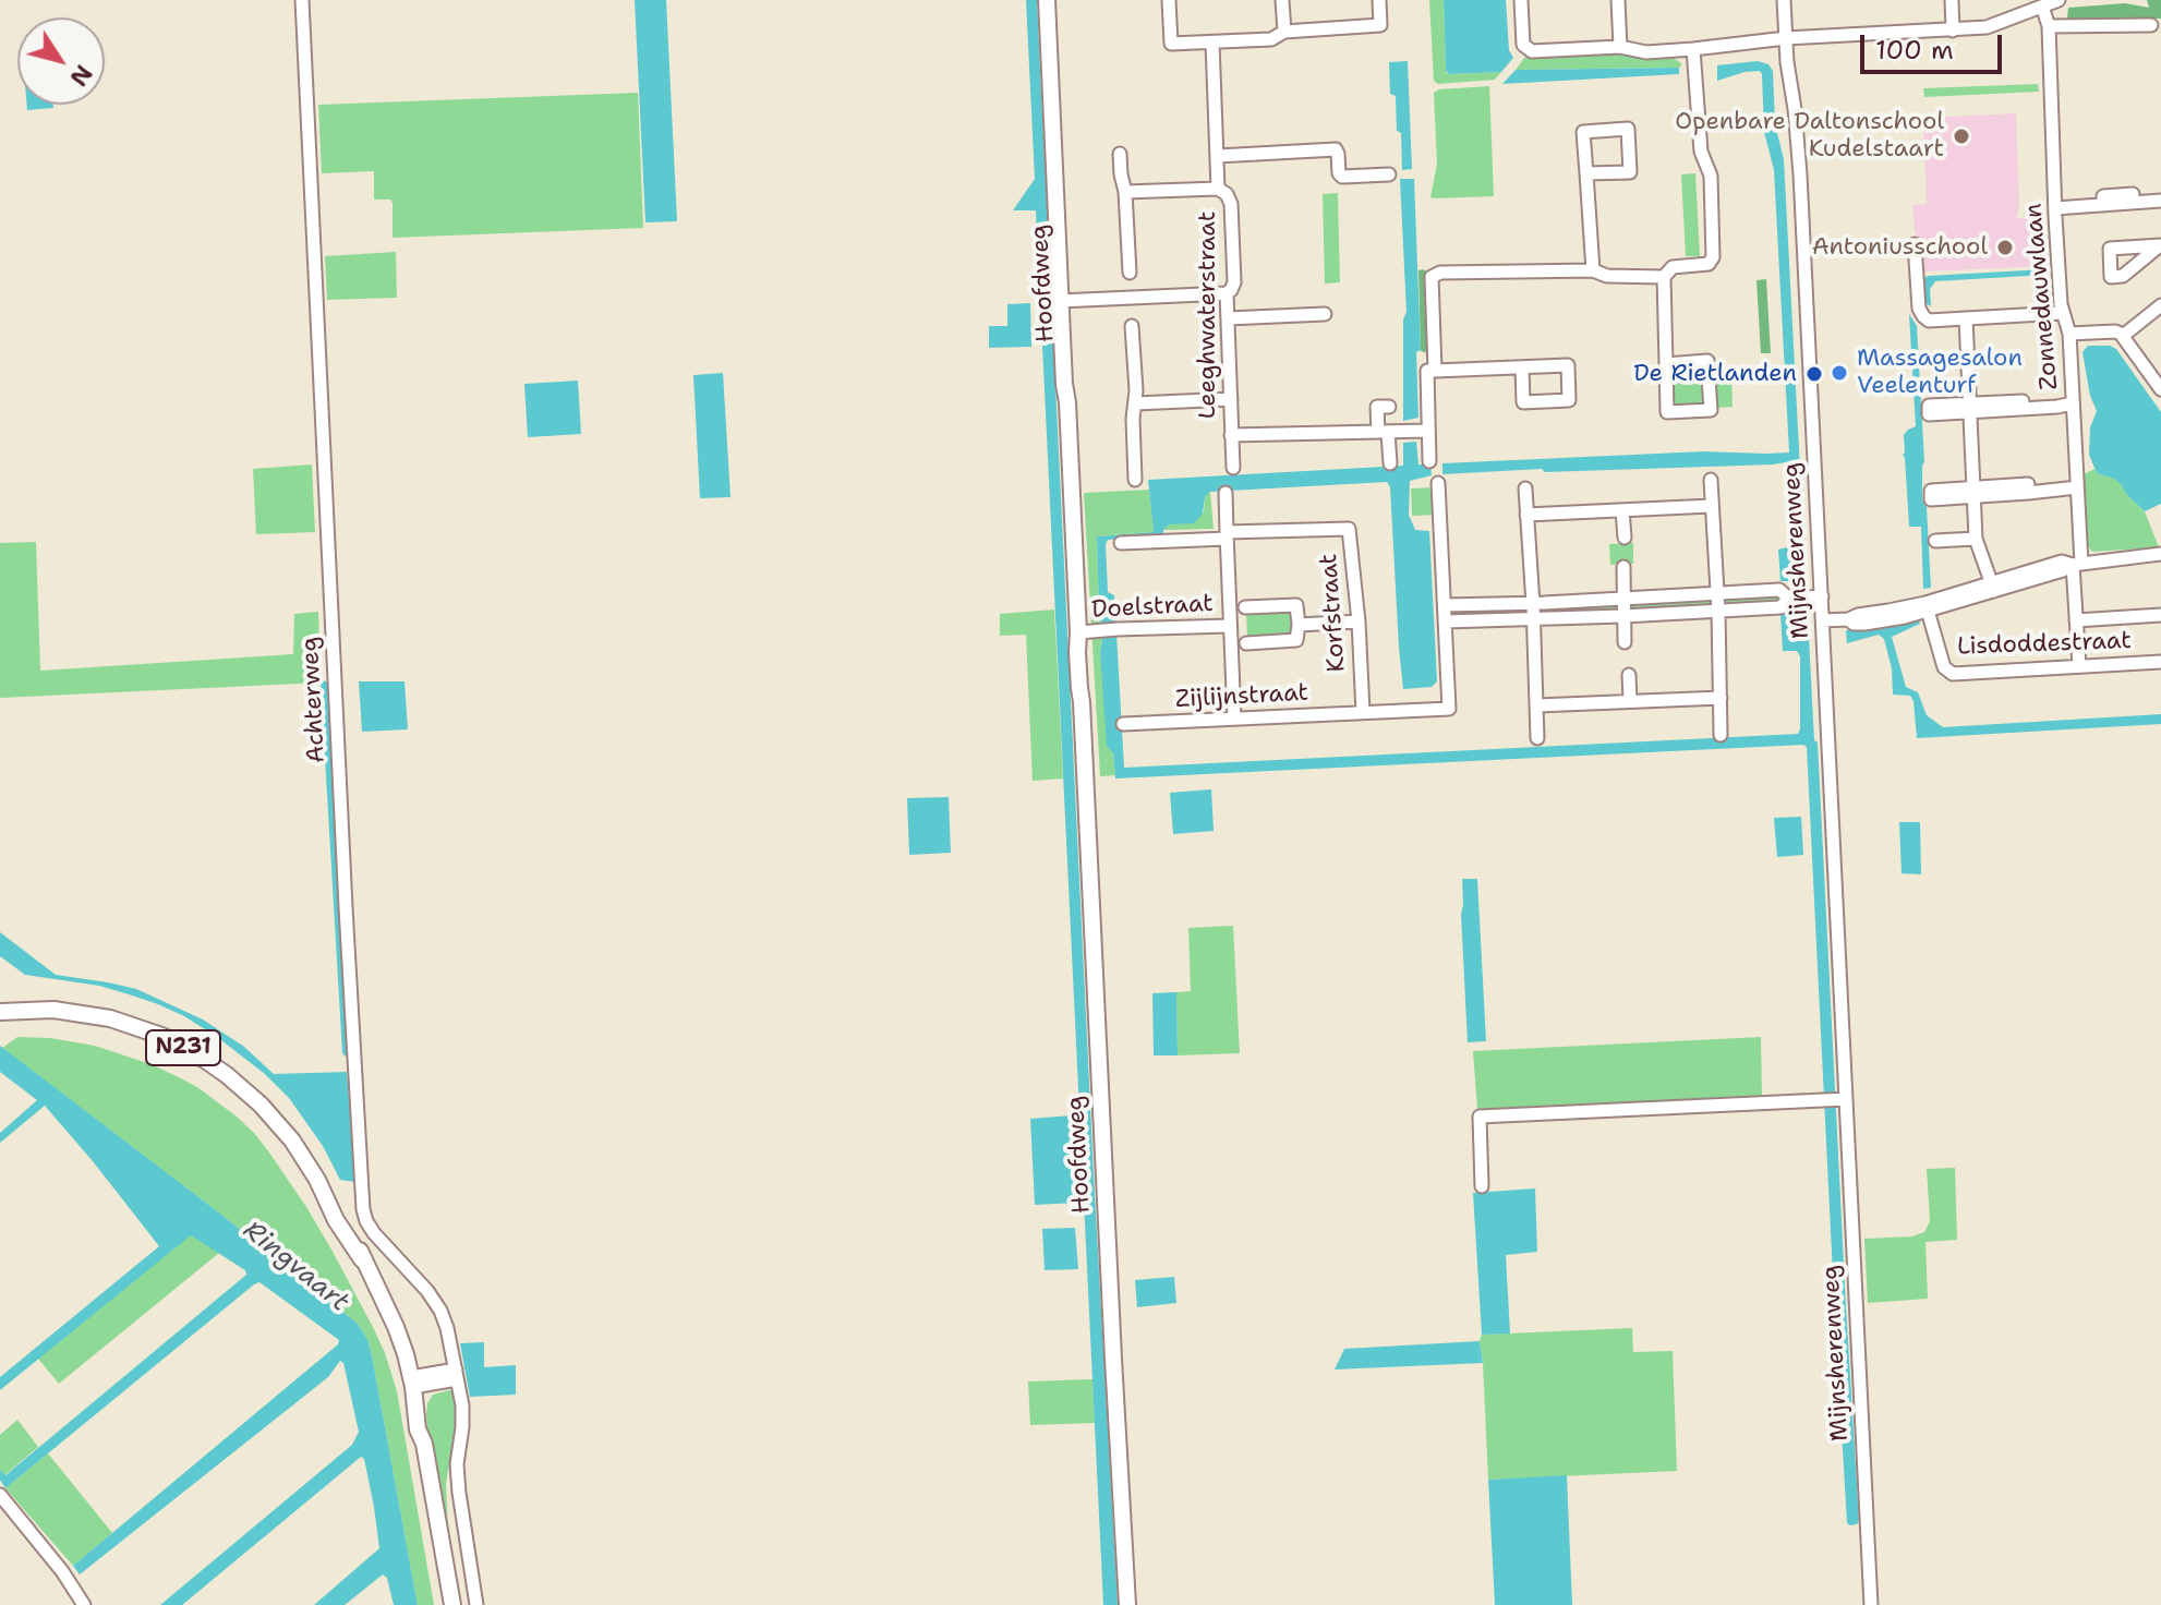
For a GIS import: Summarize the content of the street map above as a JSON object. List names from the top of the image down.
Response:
{
  "streets": {
    "main road": ["Hoofdweg", "N231"],
    "street": [
      "Zonnedauwlaan",
      "Leeghwaterstraat",
      "Mijnsherenweg",
      "Doelstraat",
      "Korfstraat",
      "Lisdoddestraat",
      "Zijlijnstraat",
      "Achterweg"
    ]
  },
  "crossings": [
    ["Hoofdweg", "Doelstraat"],
    ["Zonnedauwlaan", "Lisdoddestraat"],
    ["Korfstraat", "Zijlijnstraat"]
  ],
  "water": ["Ringvaart"],
  "places": [
    "Openbare Daltonschool Kudelstaart",
    "Antoniusschool",
    "Massagesalon Veelenturf",
    "De Rietlanden"
  ],
  "scale_bar": "100 m",
  "north": "bottom right"
}
